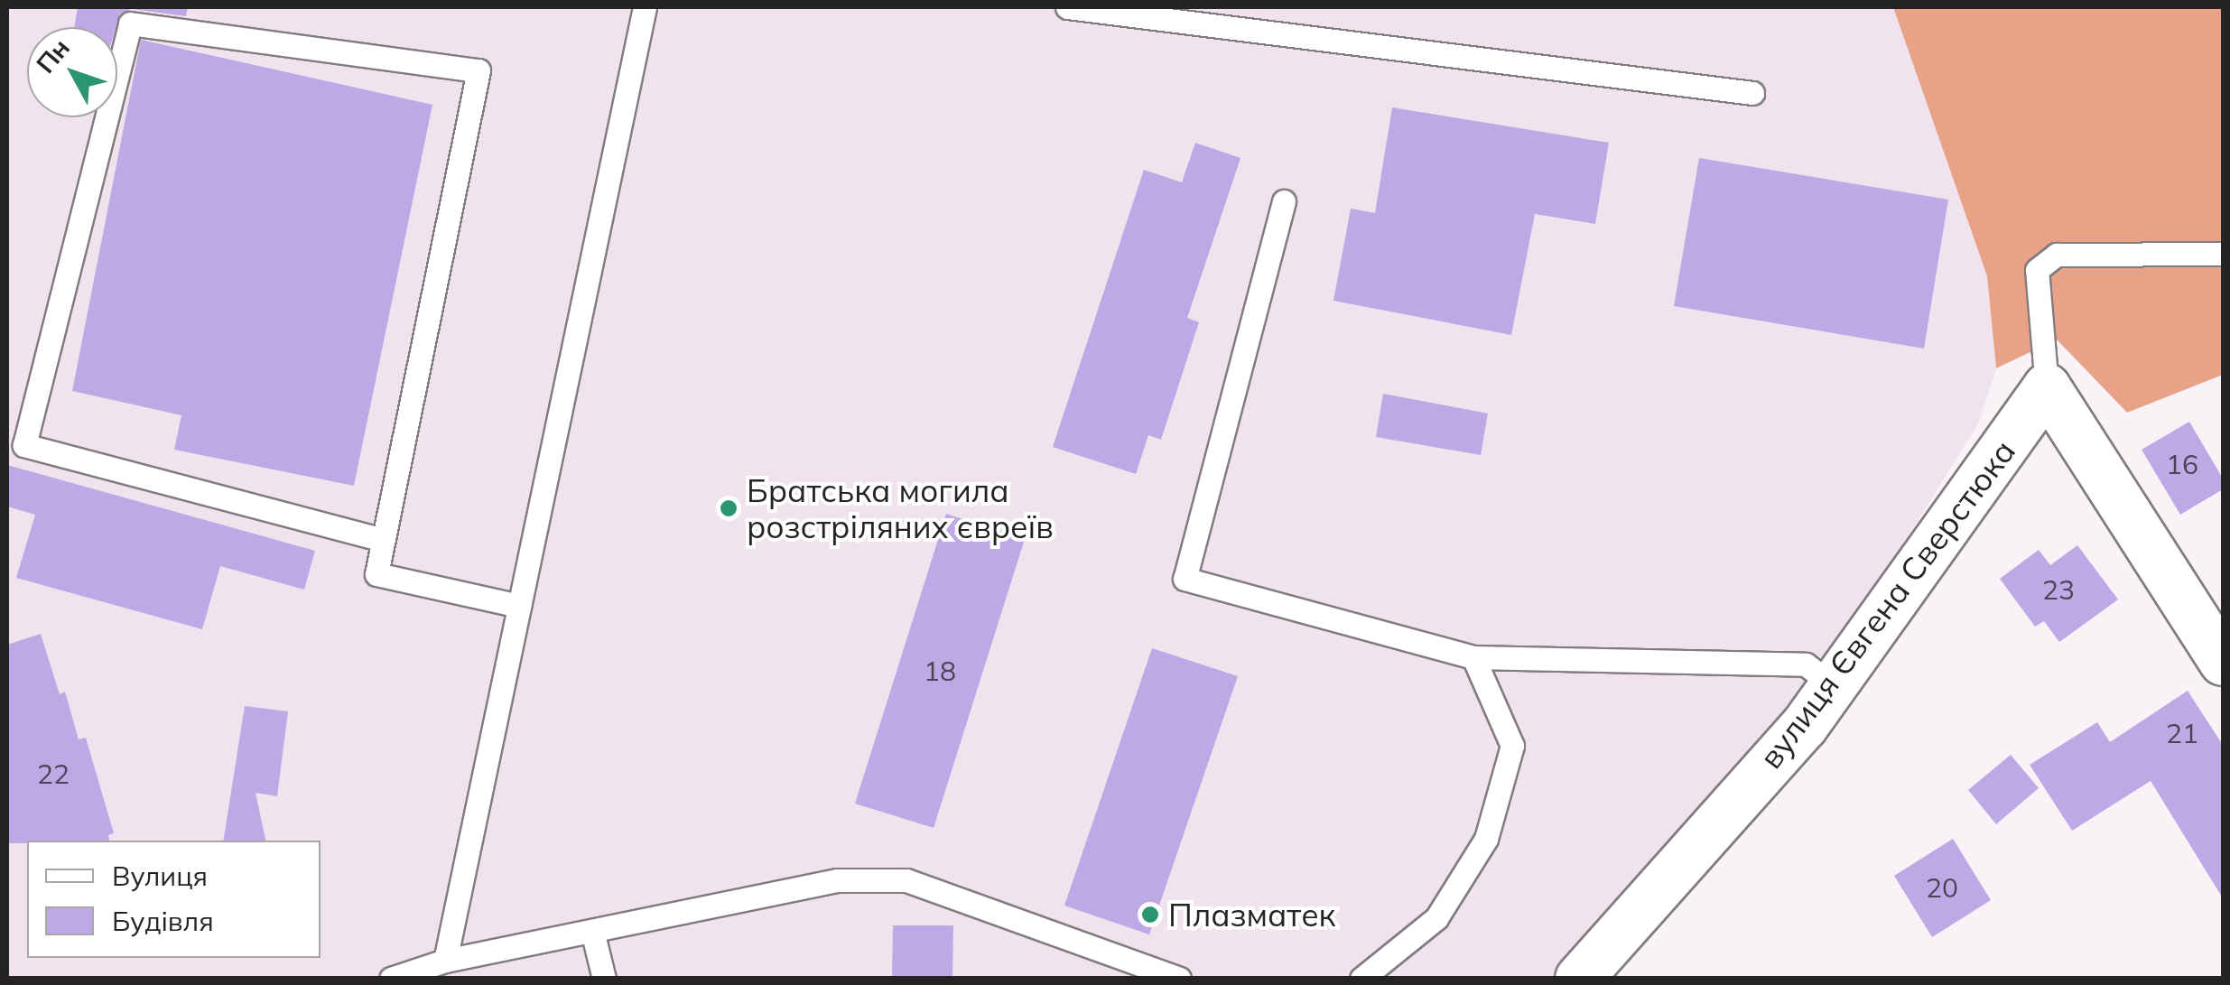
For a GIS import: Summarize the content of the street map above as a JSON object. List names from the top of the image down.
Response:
{
  "streets": {
    "street": ["вулиця Євгена Сверстюка"]
  },
  "places": ["Братська могила розстріляних євреїв", "Плазматек"],
  "house_numbers": [
    "16",
    "23",
    "18",
    "21",
    "22",
    "20"
  ],
  "legend": ["Вулиця", "Будівля"],
  "north": "top left"
}
